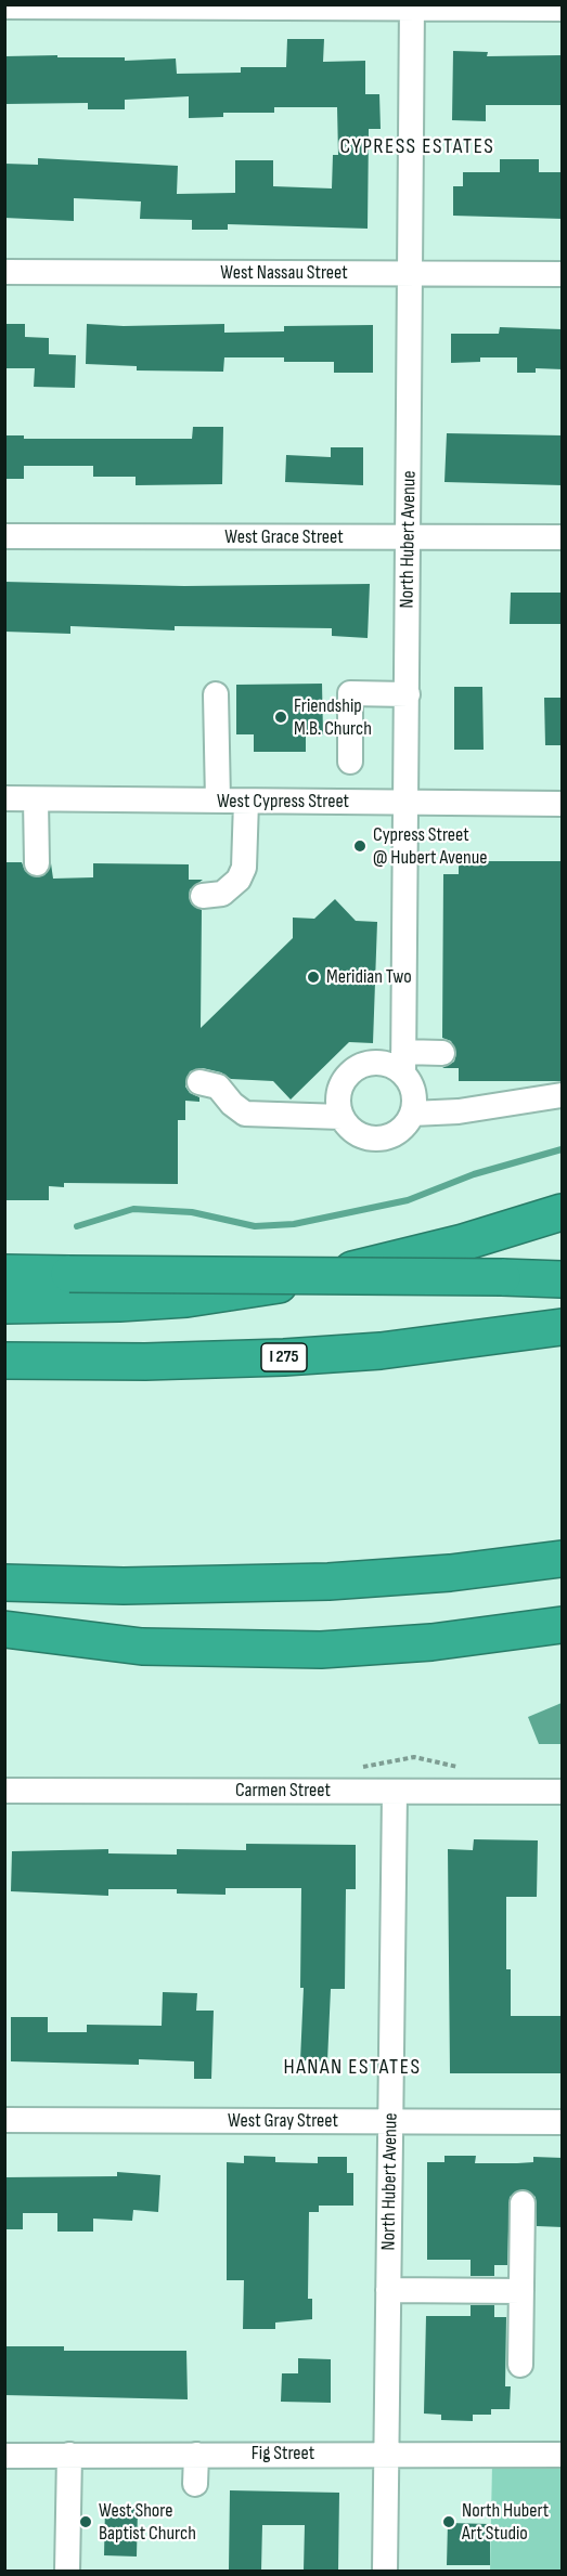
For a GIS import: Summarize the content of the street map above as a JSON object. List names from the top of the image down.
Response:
{
  "streets": {
    "highway": ["I 275"],
    "street": [
      "West Nassau Street",
      "West Grace Street",
      "North Hubert Avenue",
      "West Cypress Street",
      "Carmen Street",
      "West Gray Street",
      "Fig Street"
    ]
  },
  "crossings": [
    ["West Nassau Street", "North Hubert Avenue"],
    ["West Grace Street", "North Hubert Avenue"],
    ["North Hubert Avenue", "West Cypress Street"],
    ["North Hubert Avenue", "Carmen Street"],
    ["North Hubert Avenue", "West Gray Street"],
    ["North Hubert Avenue", "Fig Street"]
  ],
  "districts": ["CYPRESS ESTATES", "HANAN ESTATES"],
  "places": [
    "Friendship M.B. Church",
    "Cypress Street @ Hubert Avenue",
    "Meridian Two",
    "West Shore Baptist Church",
    "North Hubert Art Studio"
  ]
}
